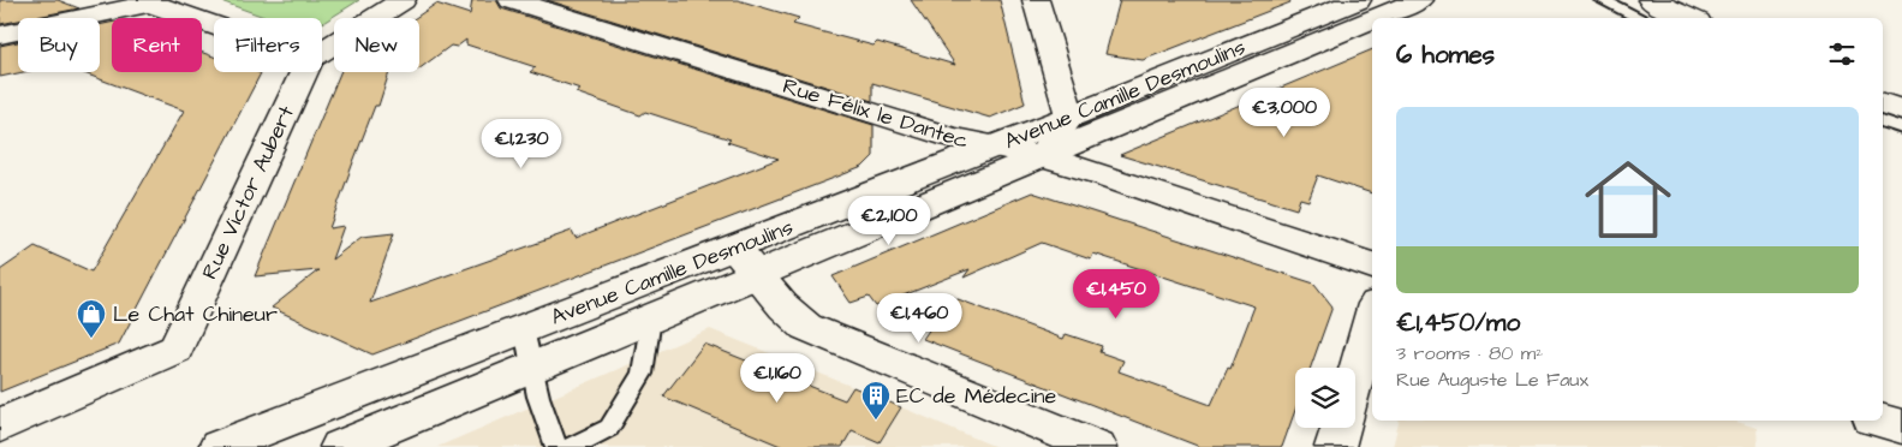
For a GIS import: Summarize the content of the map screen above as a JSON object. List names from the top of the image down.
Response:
{
  "streets": {
    "street": ["Avenue Camille Desmoulins", "Rue Félix le Dantec", "Rue Victor Aubert"]
  },
  "crossings": [
    ["Avenue Camille Desmoulins", "Rue Félix le Dantec"]
  ],
  "places": {
    "shop": ["Le Chat Chineur"],
    "building": ["EC de Médecine"]
  },
  "page": {
    "chip": [
      "Buy",
      "Rent",
      "Filters",
      "New"
    ],
    "heading": "6 homes",
    "price": [
      "€3,000",
      "€1,230",
      "€2,100",
      "€1,450",
      "€1,460",
      "€1,160"
    ],
    "list": [
      {
        "name": "€1,450/mo",
        "note": "3 rooms · 80 m² · Rue Auguste Le Faux"
      }
    ]
  }
}
